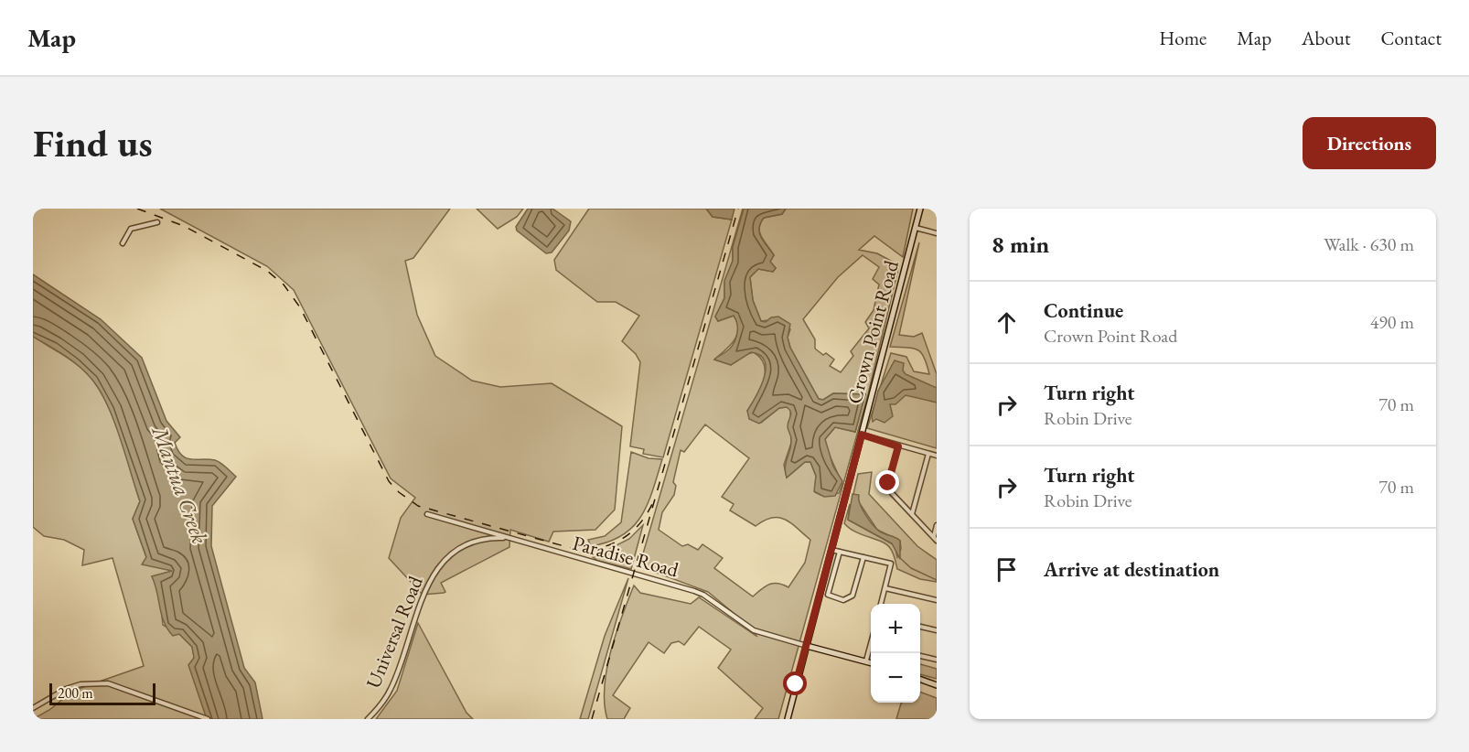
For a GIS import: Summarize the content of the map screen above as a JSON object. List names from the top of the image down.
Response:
{
  "streets": {
    "main road": ["Crown Point Road"],
    "street": ["Paradise Road", "Universal Road"]
  },
  "crossings": [
    ["Crown Point Road", "Paradise Road"],
    ["Paradise Road", "Universal Road"]
  ],
  "water": ["Mantua Creek"],
  "scale_bar": "200 m",
  "page": {
    "header": "Map",
    "nav": [
      "Home",
      "Map",
      "About",
      "Contact"
    ],
    "buttons": "Directions",
    "title": "Find us",
    "heading": ["8 min", "Walk · 630 m"],
    "list": [
      ["Continue", "Crown Point Road", "490 m"],
      ["Turn right", "Robin Drive", "70 m"],
      ["Turn right", "Robin Drive", "70 m"],
      "Arrive at destination"
    ],
    "map_buttons": ["+", "−"],
    "scale": "200 m"
  }
}
